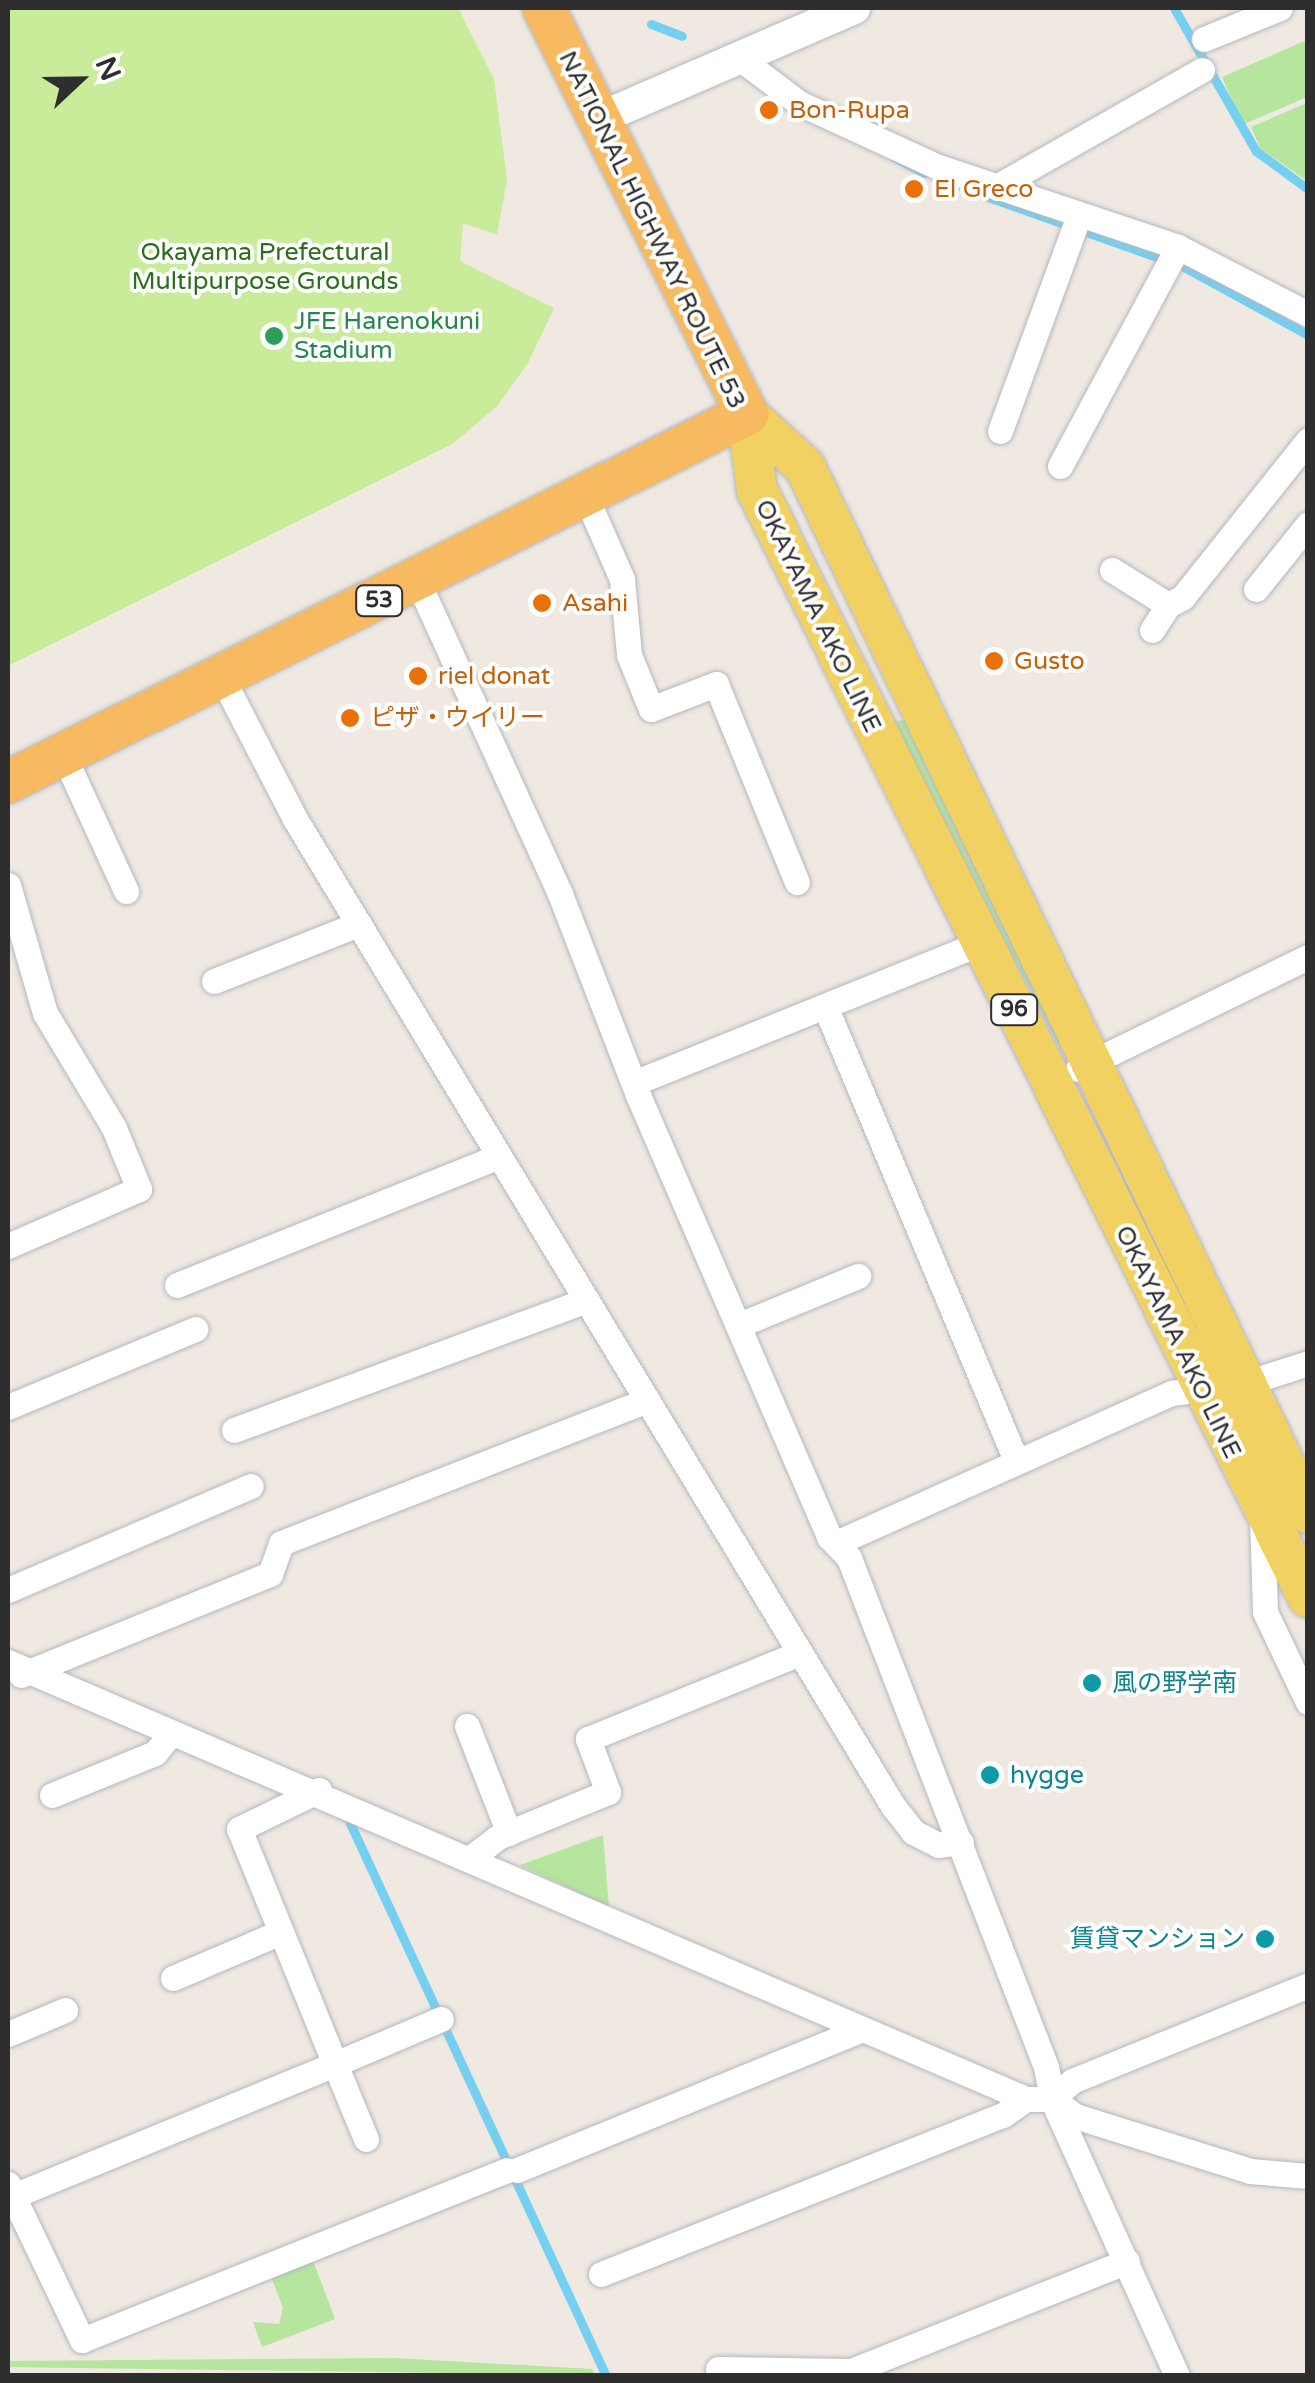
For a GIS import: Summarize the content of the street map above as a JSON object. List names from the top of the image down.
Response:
{
  "streets": {
    "highway": ["NATIONAL HIGHWAY ROUTE 53", "53"],
    "main road": ["OKAYAMA AKO LINE", "96"]
  },
  "crossings": [
    ["NATIONAL HIGHWAY ROUTE 53", "OKAYAMA AKO LINE"]
  ],
  "parks": ["Okayama Prefectural Multipurpose Grounds"],
  "places": [
    "Bon-Rupa",
    "El Greco",
    "JFE Harenokuni Stadium",
    "Asahi",
    "Gusto",
    "riel donat",
    "ピザ・ウイリー",
    "風の野学南",
    "hygge",
    "賃貸マンション"
  ],
  "north": "right"
}
